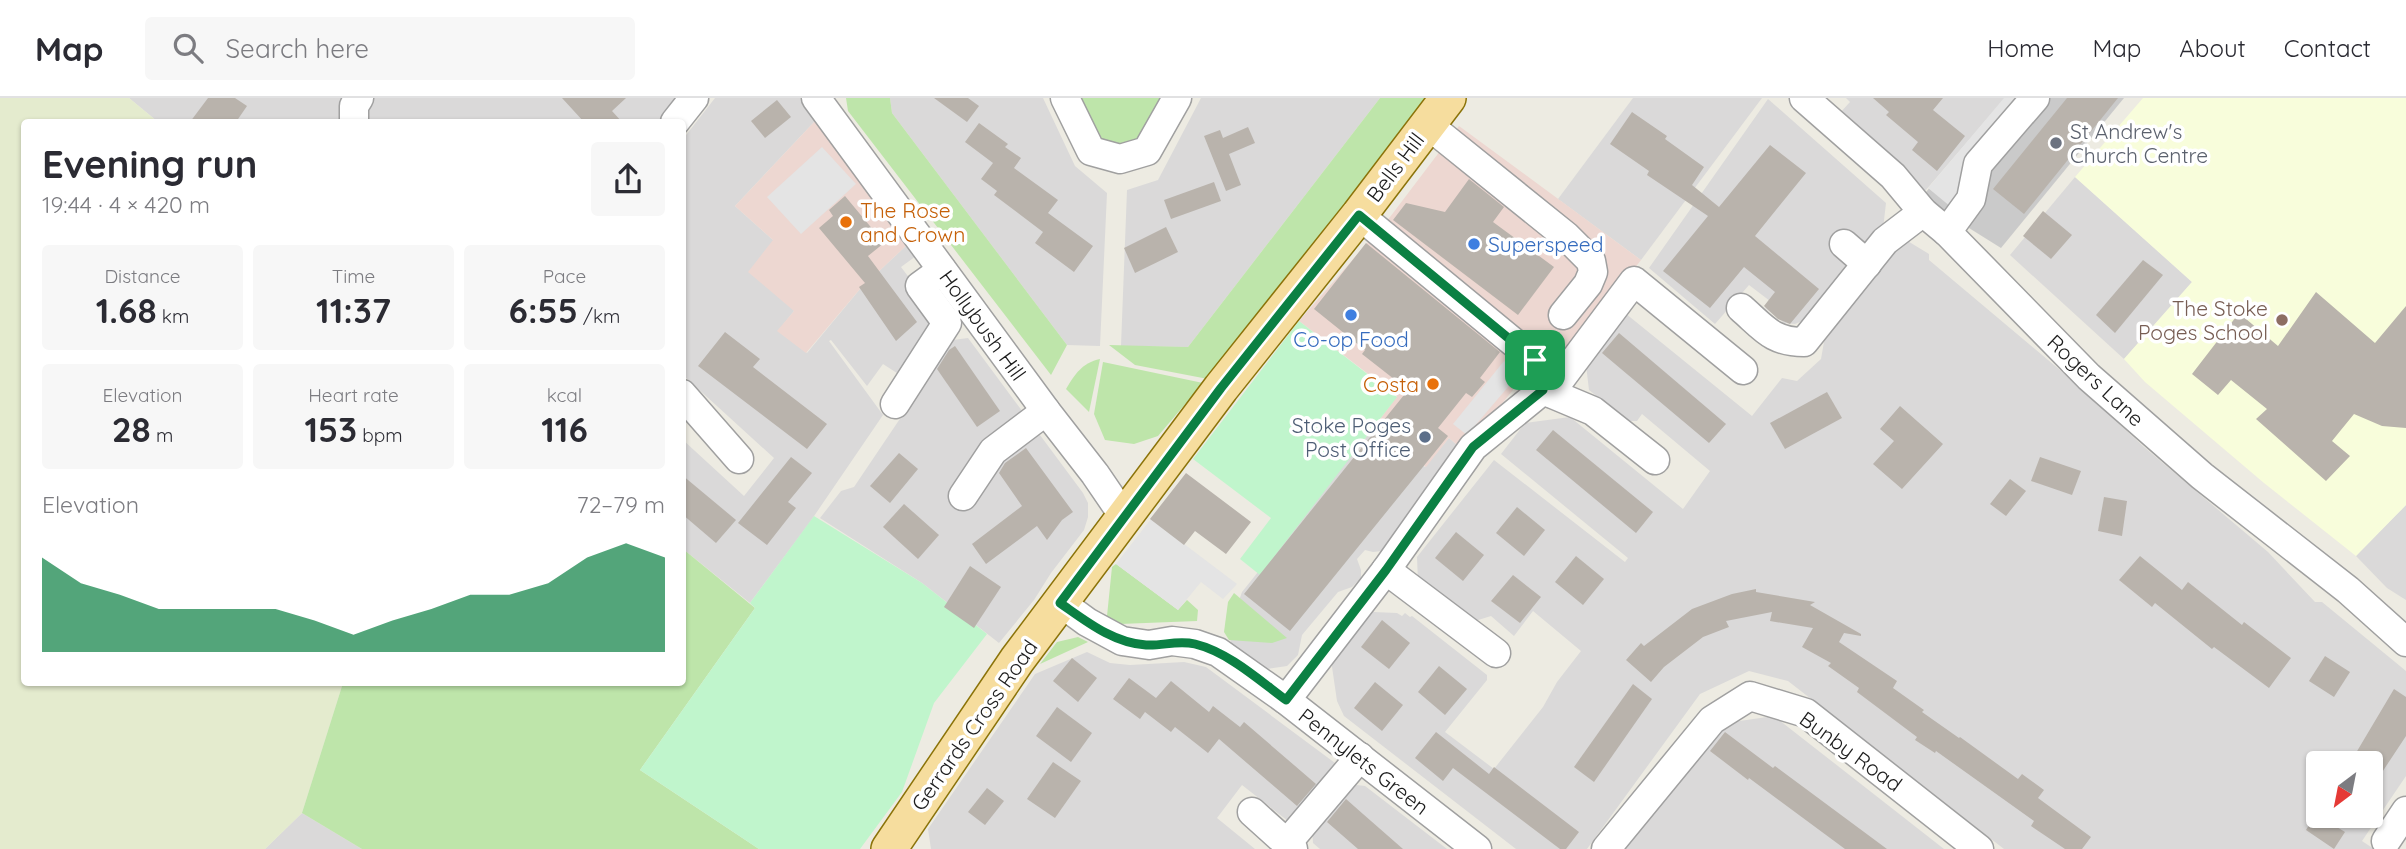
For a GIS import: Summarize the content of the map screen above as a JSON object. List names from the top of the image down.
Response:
{
  "streets": {
    "main road": ["Bells Hill", "Gerrards Cross Road"],
    "street": [
      "Hollybush Hill",
      "Rogers Lane",
      "Bunby Road",
      "Pennylets Green"
    ]
  },
  "crossings": [
    ["Bells Hill", "Hollybush Hill"],
    ["Bells Hill", "Gerrards Cross Road"],
    ["Bells Hill", "Pennylets Green"],
    ["Gerrards Cross Road", "Pennylets Green"]
  ],
  "places": [
    "St Andrew's Church Centre",
    "The Rose and Crown",
    "Superspeed",
    "Co-op Food",
    "The Stoke Poges School",
    "Costa",
    "Stoke Poges Post Office"
  ],
  "north": "bottom left",
  "page": {
    "header": "Map",
    "search": "Search here",
    "nav": [
      "Home",
      "Map",
      "About",
      "Contact"
    ],
    "heading": ["Evening run", "19:44 · 4 × 420 m"],
    "stats": [
      ["Distance", "1.68 km"],
      ["Time", "11:37"],
      ["Pace", "6:55 /km"],
      ["Elevation", "28 m"],
      ["Heart rate", "153 bpm"],
      ["kcal", "116"]
    ],
    "chart": ["Elevation", "72–79 m"]
  }
}
